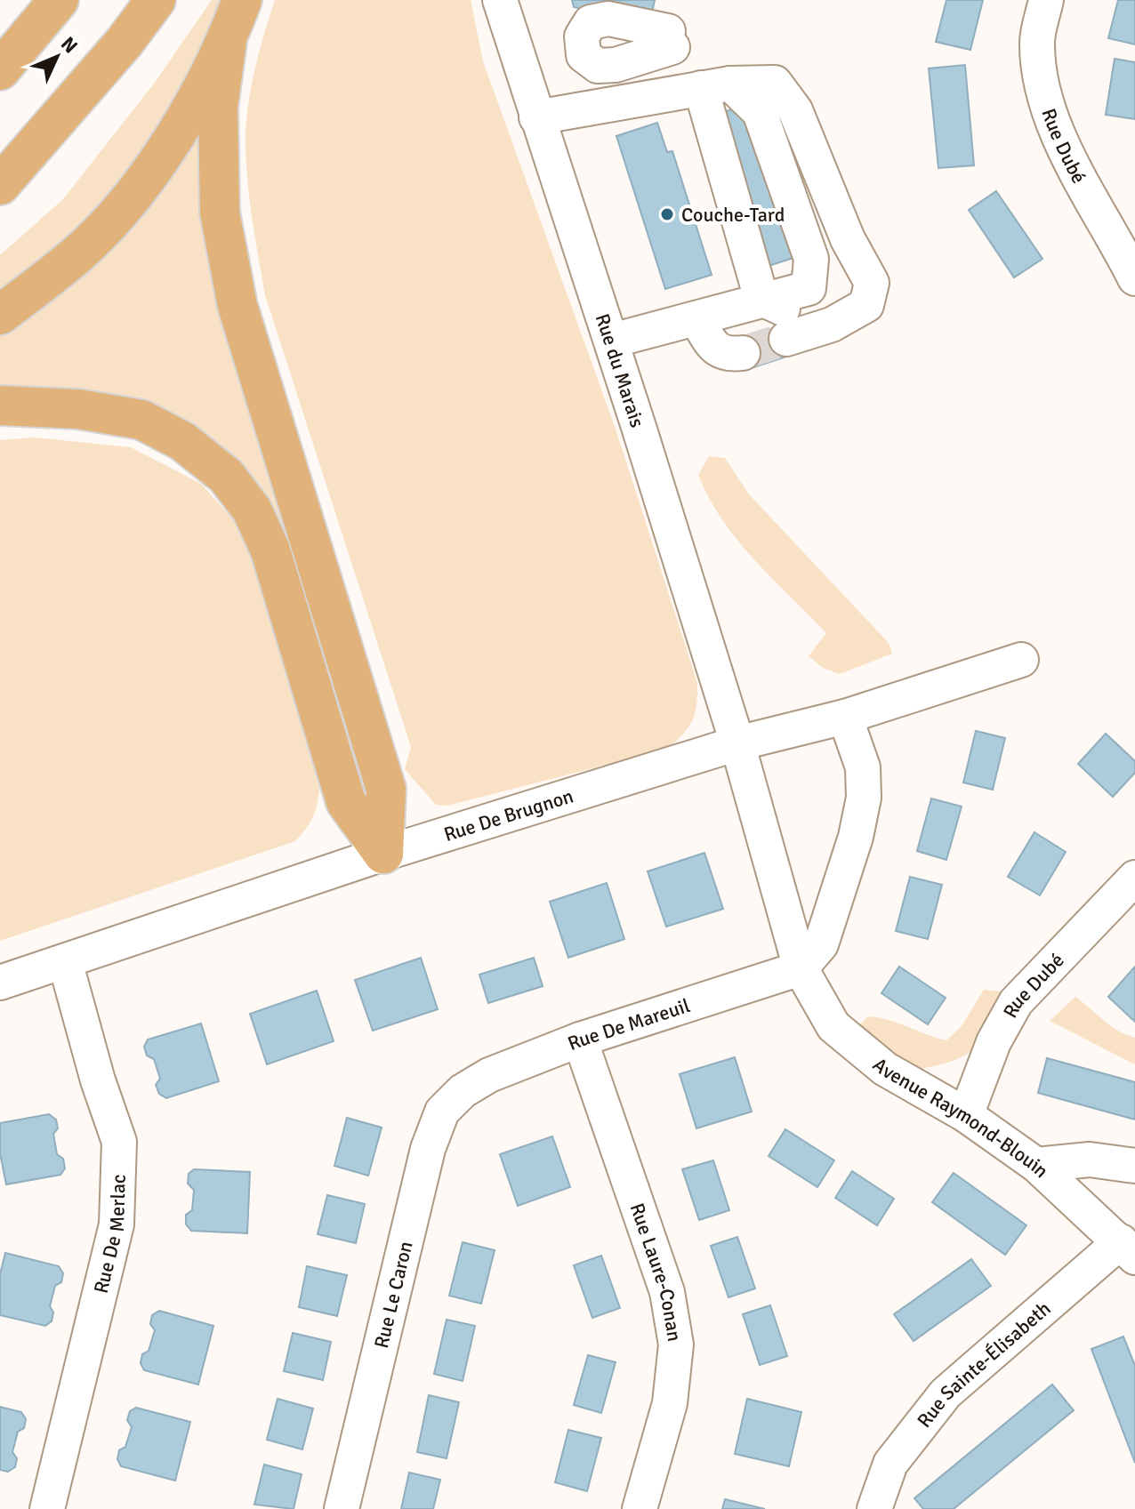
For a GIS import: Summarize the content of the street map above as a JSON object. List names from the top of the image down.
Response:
{
  "streets": {
    "street": [
      "Rue Dubé",
      "Rue du Marais",
      "Rue De Brugnon",
      "Rue De Mareuil",
      "Avenue Raymond-Blouin",
      "Rue De Merlac",
      "Rue Laure-Conan",
      "Rue Le Caron",
      "Rue Sainte-Élisabeth"
    ]
  },
  "crossings": [
    ["Rue Dubé", "Avenue Raymond-Blouin"],
    ["Rue du Marais", "Rue De Brugnon"],
    ["Rue du Marais", "Avenue Raymond-Blouin"],
    ["Rue De Brugnon", "Avenue Raymond-Blouin"],
    ["Rue De Brugnon", "Rue De Merlac"],
    ["Rue De Mareuil", "Avenue Raymond-Blouin"],
    ["Rue De Mareuil", "Rue Laure-Conan"],
    ["Rue De Mareuil", "Rue Le Caron"],
    ["Avenue Raymond-Blouin", "Rue Sainte-Élisabeth"]
  ],
  "places": ["Couche-Tard"],
  "north": "top right"
}
